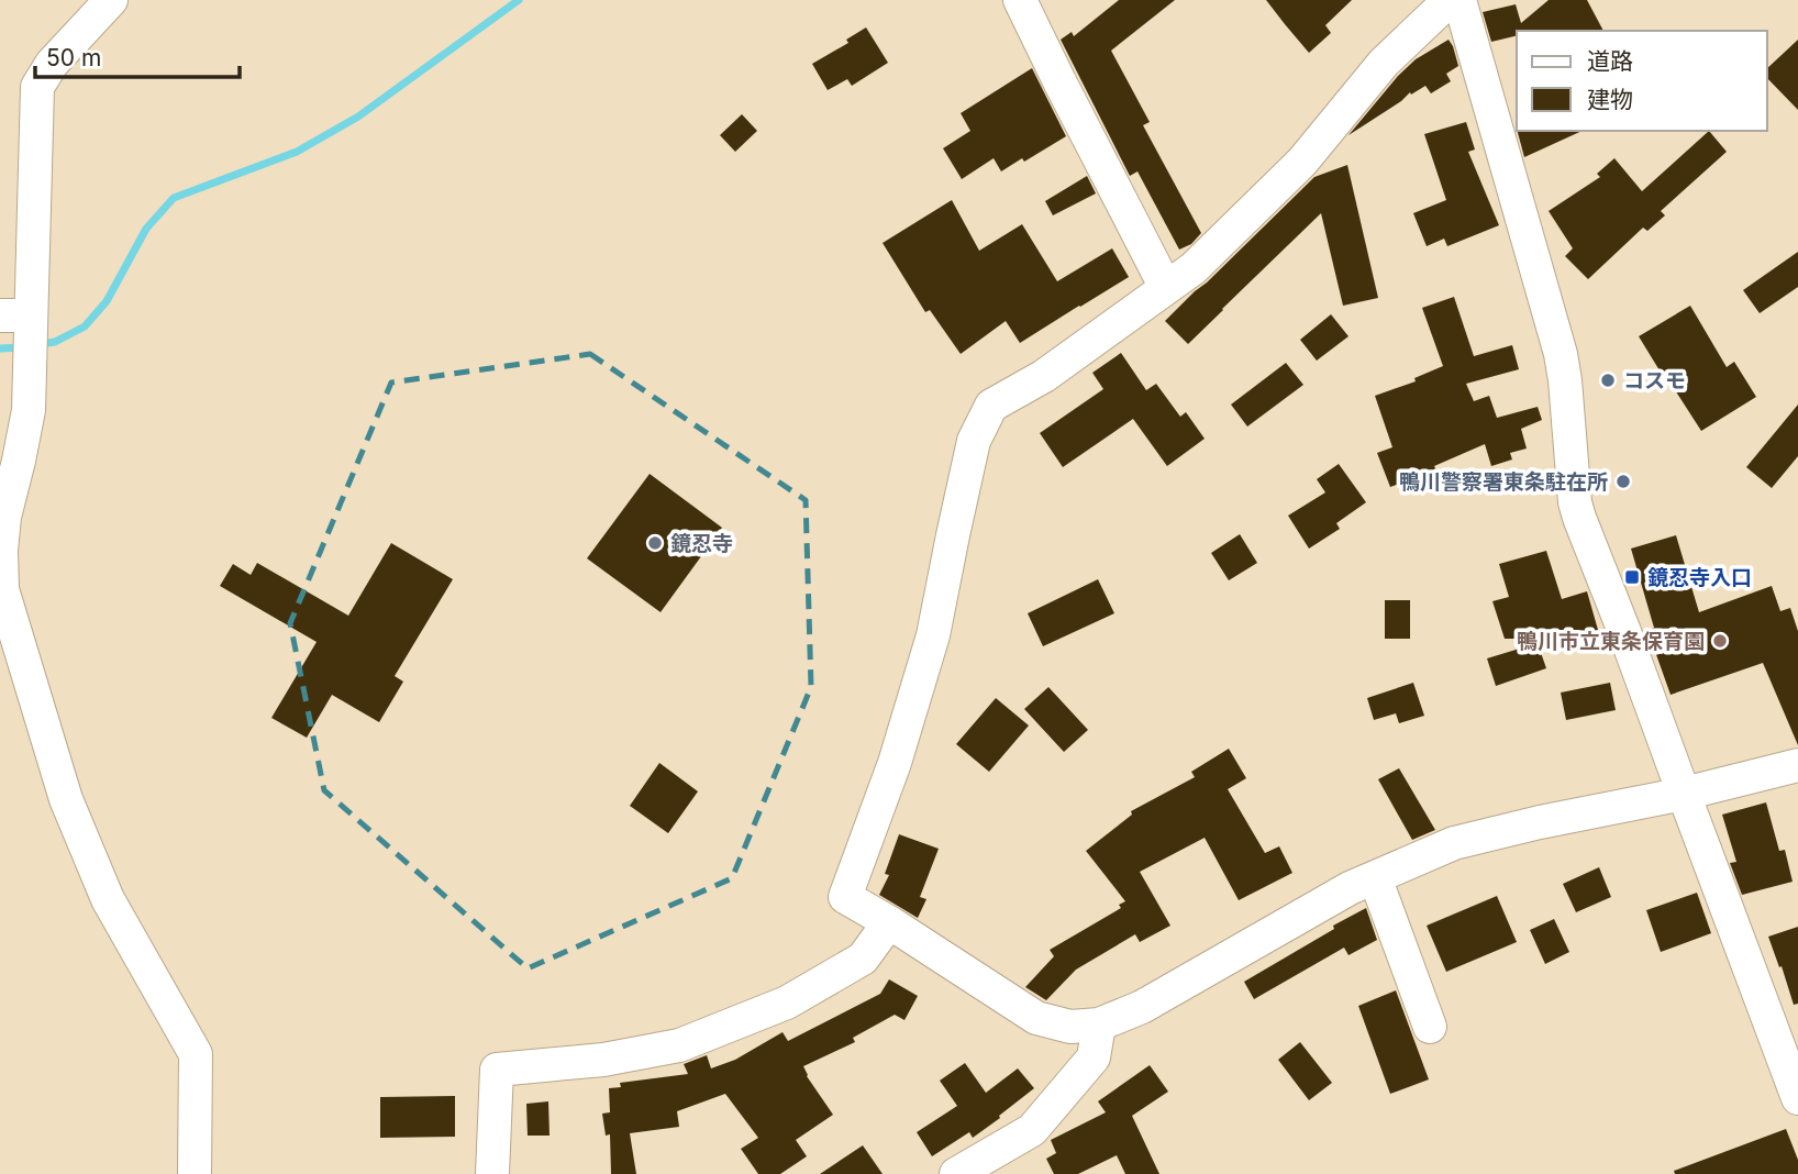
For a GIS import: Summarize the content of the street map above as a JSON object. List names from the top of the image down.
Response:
{
  "places": {
    "other": [
      "コスモ",
      "鴨川警察署東条駐在所",
      "鏡忍寺",
      "鴨川市立東条保育園"
    ],
    "transit": ["鏡忍寺入口"]
  },
  "legend": ["道路", "建物"],
  "scale_bar": "50 m"
}
